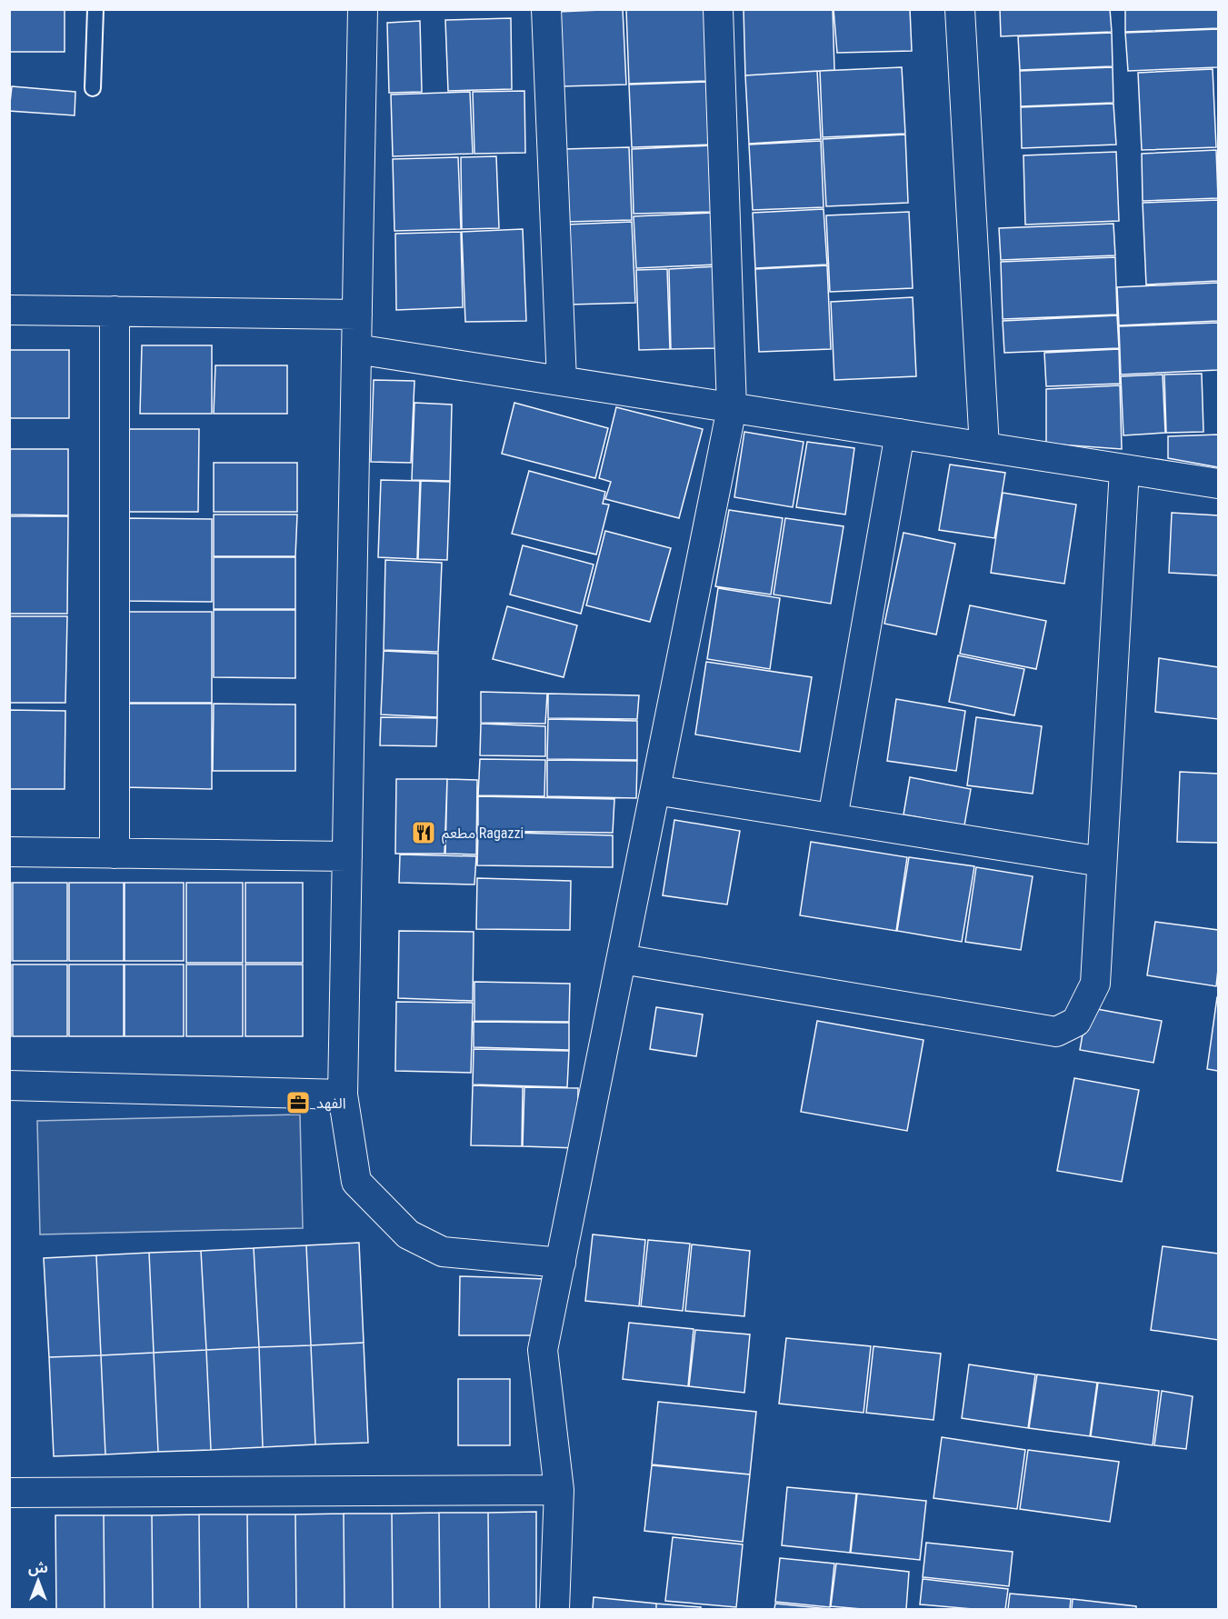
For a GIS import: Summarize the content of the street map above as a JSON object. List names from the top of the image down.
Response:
{
  "places": {
    "restaurant": ["مطعم Ragazzi"],
    "office": ["الفهد"]
  },
  "north": "top"
}
